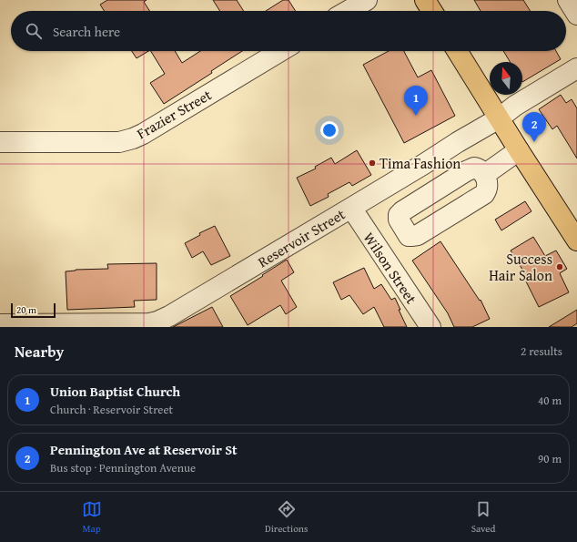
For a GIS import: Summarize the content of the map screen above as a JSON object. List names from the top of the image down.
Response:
{
  "streets": {
    "street": ["Frazier Street", "Reservoir Street", "Wilson Street"]
  },
  "crossings": [
    ["Reservoir Street", "Wilson Street"]
  ],
  "places": ["Tima Fashion", "Success Hair Salon"],
  "scale_bar": "20 m",
  "north": "top",
  "page": {
    "search": "Search here",
    "pins": ["1", "2"],
    "scale": "20 m",
    "heading": ["Nearby", "2 results"],
    "list": [
      {
        "mark": "1",
        "name": "Union Baptist Church",
        "note": "Church · Reservoir Street",
        "value": "40 m"
      },
      {
        "mark": "2",
        "name": "Pennington Ave at Reservoir St",
        "note": "Bus stop · Pennington Avenue",
        "value": "90 m"
      }
    ],
    "nav": ["Map", "Directions", "Saved"]
  }
}
